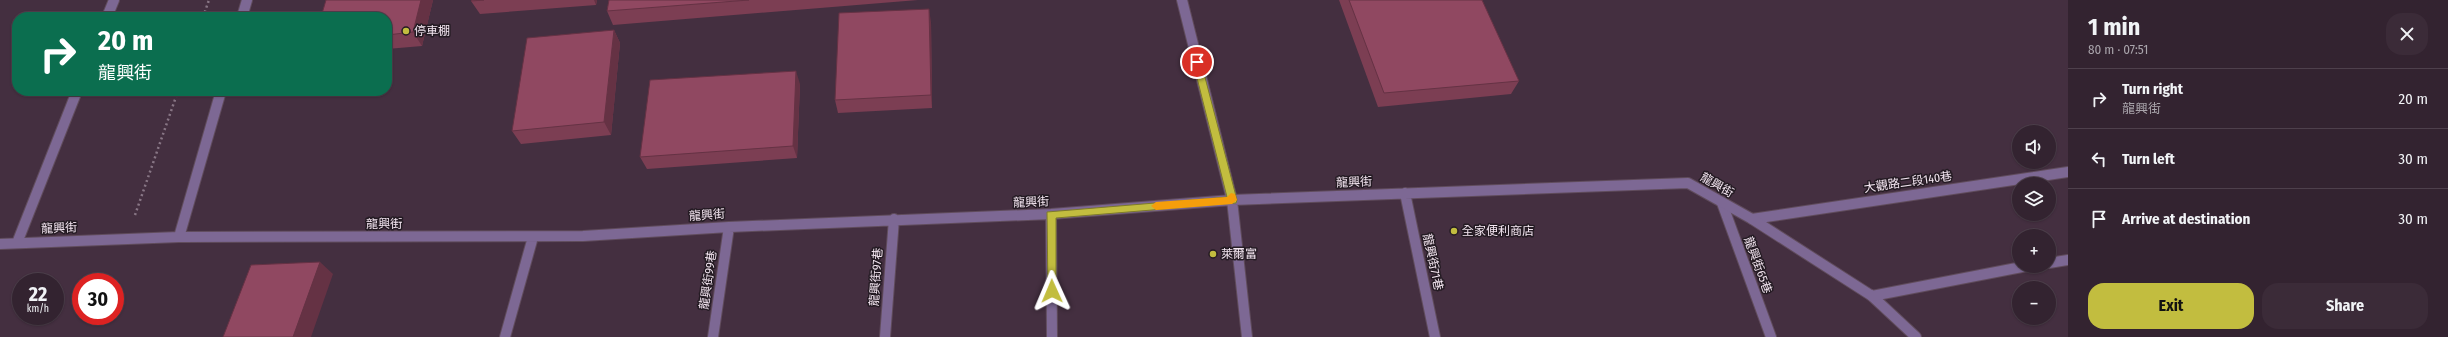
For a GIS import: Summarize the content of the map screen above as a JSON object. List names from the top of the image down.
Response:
{
  "streets": {
    "street": [
      "龍興街",
      "大觀路二段140巷",
      "龍興街71巷",
      "龍興街65巷",
      "龍興街97巷",
      "龍興街99巷"
    ]
  },
  "crossings": [
    ["龍興街", "大觀路二段140巷"],
    ["龍興街", "龍興街71巷"],
    ["龍興街", "龍興街65巷"],
    ["龍興街", "龍興街97巷"],
    ["龍興街", "龍興街99巷"]
  ],
  "places": ["停車棚", "全家便利商店", "萊爾富"],
  "page": {
    "heading": ["1 min", "80 m · 07:51"],
    "turn": ["20 m", "龍興街"],
    "list": [
      {
        "name": "Turn right",
        "note": "龍興街",
        "value": "20 m"
      },
      {
        "name": "Turn left",
        "value": "30 m"
      },
      {
        "name": "Arrive at destination",
        "value": "30 m"
      }
    ],
    "map_buttons": ["+", "−"],
    "speed": "22 km/h",
    "limit": "30",
    "buttons": ["Exit", "Share"]
  }
}
